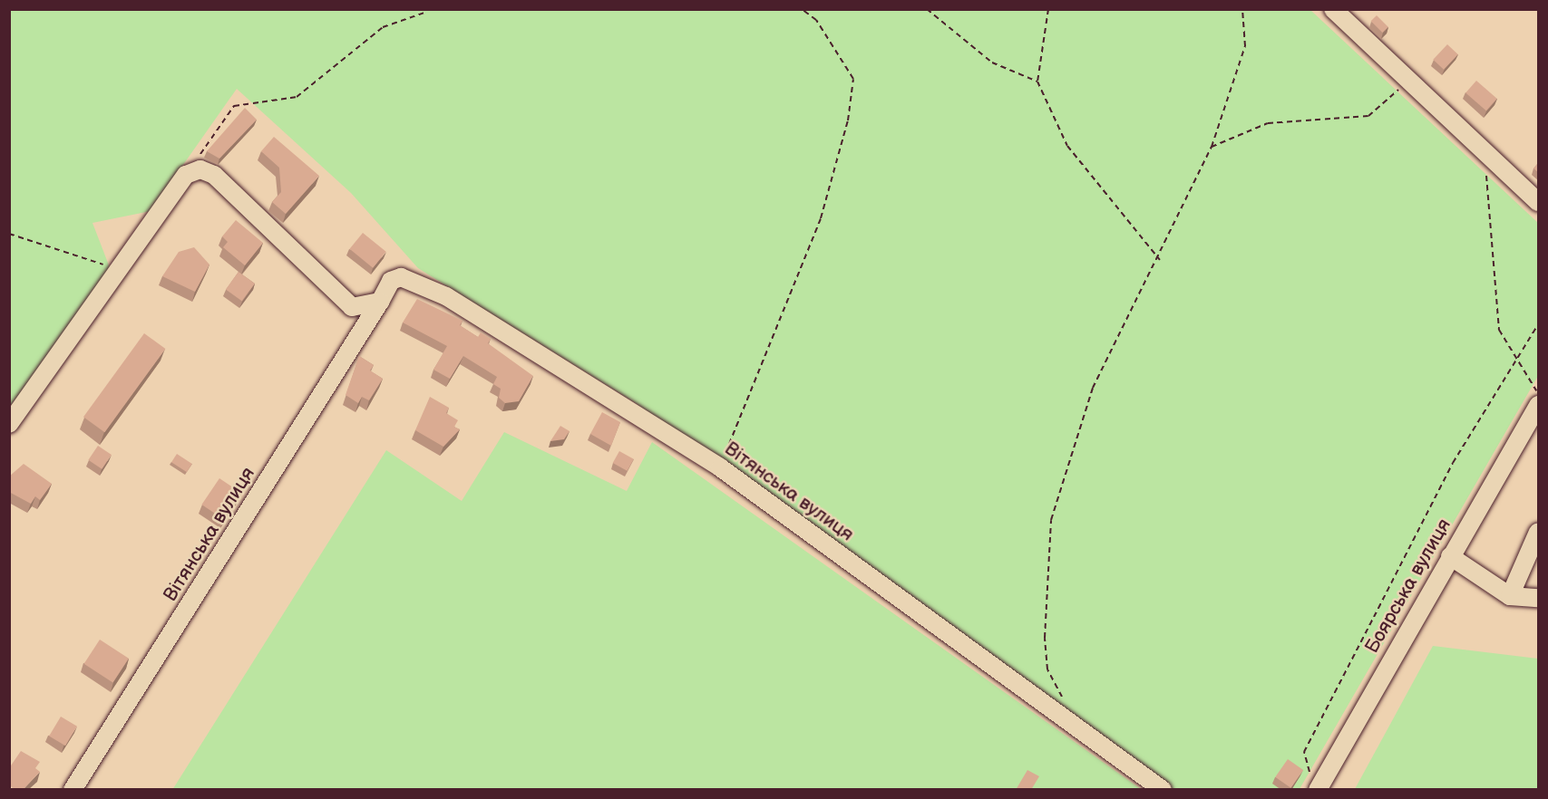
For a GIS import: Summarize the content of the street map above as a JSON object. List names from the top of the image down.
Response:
{
  "streets": {
    "street": ["Вітянська вулиця", "Боярська вулиця"]
  }
}
